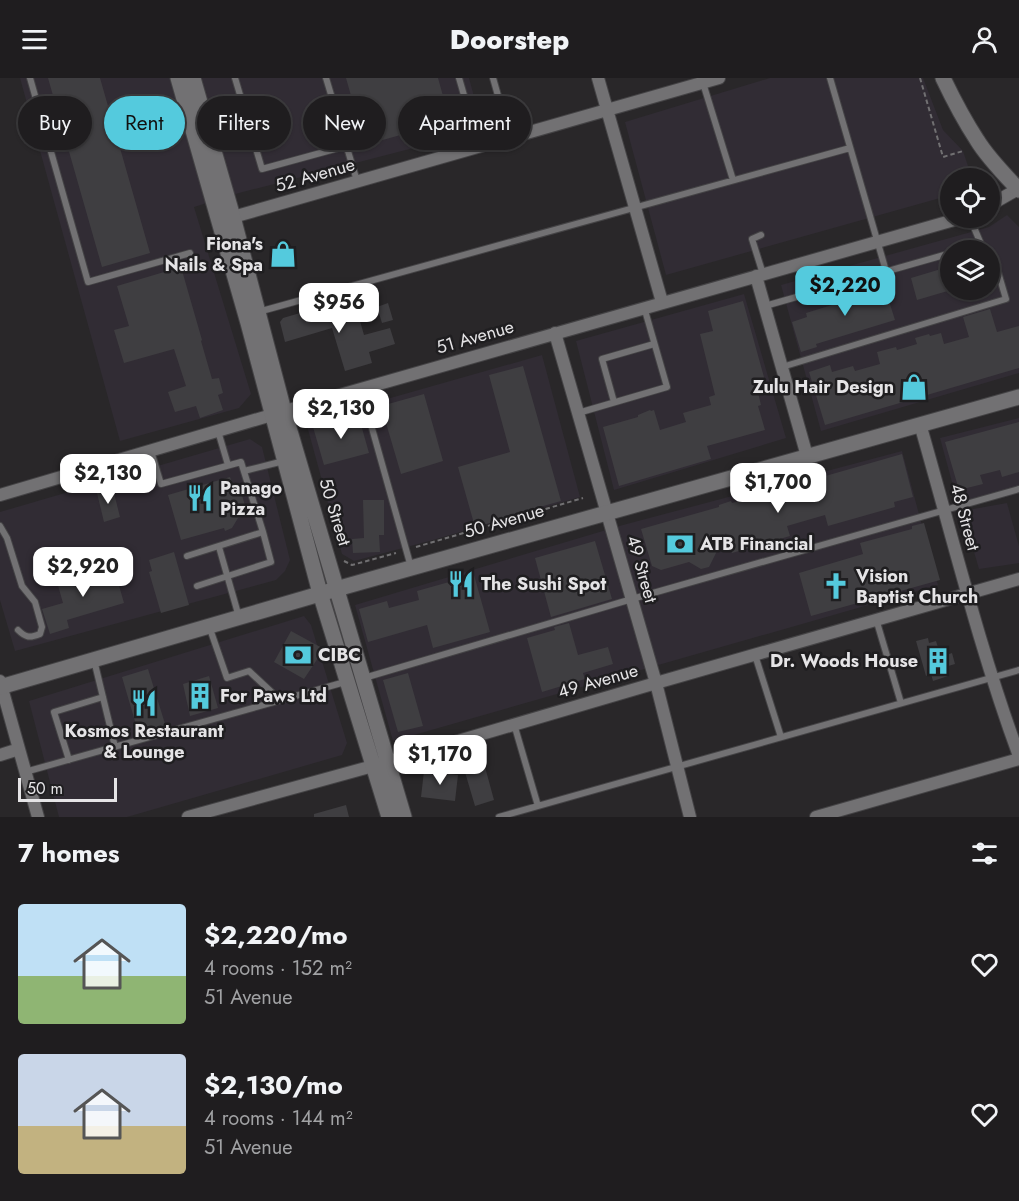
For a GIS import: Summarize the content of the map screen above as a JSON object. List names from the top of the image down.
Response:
{
  "streets": {
    "main road": ["50 Street", "50 Avenue"],
    "street": [
      "52 Avenue",
      "51 Avenue",
      "48 Street",
      "49 Street",
      "49 Avenue"
    ]
  },
  "crossings": [
    ["52 Avenue", "50 Street"],
    ["51 Avenue", "50 Street"],
    ["51 Avenue", "49 Street"],
    ["50 Street", "50 Avenue"],
    ["50 Street", "49 Avenue"],
    ["48 Street", "50 Avenue"],
    ["48 Street", "49 Avenue"],
    ["50 Avenue", "49 Street"],
    ["49 Street", "49 Avenue"]
  ],
  "places": {
    "shop": ["Fiona's Nails & Spa", "Zulu Hair Design"],
    "restaurant": ["Panago Pizza", "The Sushi Spot", "Kosmos Restaurant & Lounge"],
    "bank": ["ATB Financial", "CIBC"],
    "church": ["Vision Baptist Church"],
    "building": ["Dr. Woods House", "For Paws Ltd"]
  },
  "scale_bar": "50 m",
  "page": {
    "header": "Doorstep",
    "chip": [
      "Buy",
      "Rent",
      "Filters",
      "New",
      "Apartment"
    ],
    "price": [
      "$2,220",
      "$956",
      "$2,130",
      "$2,130",
      "$1,700",
      "$2,920",
      "$1,170"
    ],
    "scale": "50 m",
    "heading": "7 homes",
    "list": [
      {
        "name": "$2,220/mo",
        "note": "4 rooms · 152 m² · 51 Avenue"
      },
      {
        "name": "$2,130/mo",
        "note": "4 rooms · 144 m² · 51 Avenue"
      }
    ]
  }
}
